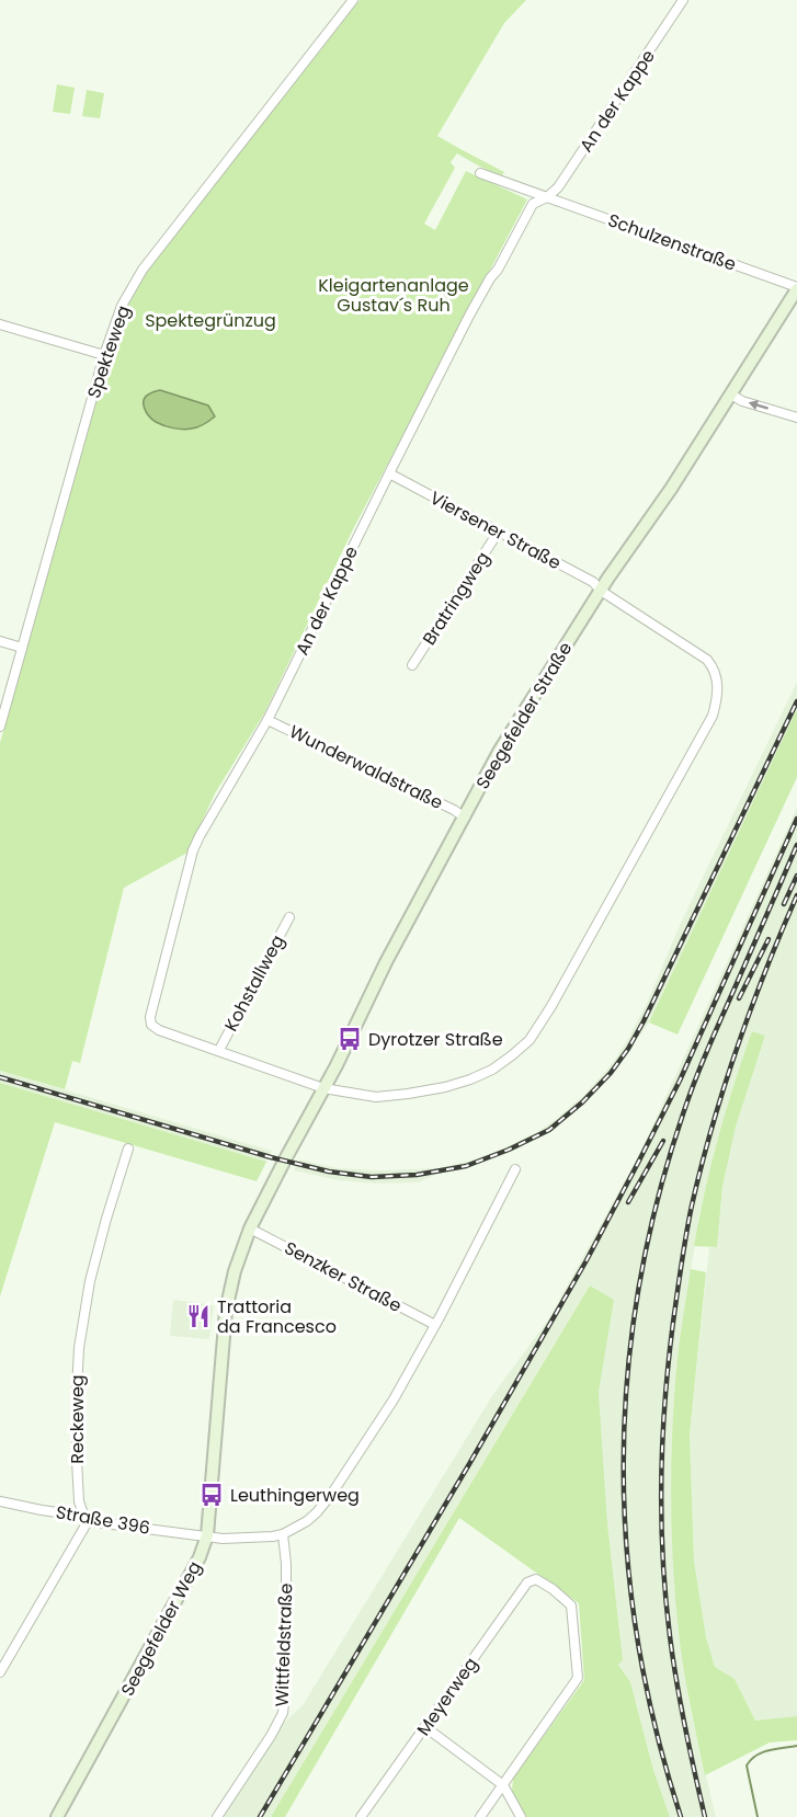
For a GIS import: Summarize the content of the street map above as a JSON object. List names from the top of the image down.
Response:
{
  "streets": {
    "street": [
      "An der Kappe",
      "Schulzenstraße",
      "Spekteweg",
      "Viersener Straße",
      "Bratringweg",
      "Seegefelder Straße",
      "Wunderwaldstraße",
      "Kohstallweg",
      "Senzker Straße",
      "Reckeweg",
      "Straße 396",
      "Seegefelder Weg",
      "Wittfeldstraße",
      "Meyerweg"
    ]
  },
  "crossings": [
    ["An der Kappe", "Schulzenstraße"],
    ["An der Kappe", "Viersener Straße"],
    ["An der Kappe", "Wunderwaldstraße"],
    ["An der Kappe", "Kohstallweg"],
    ["Schulzenstraße", "Seegefelder Straße"],
    ["Viersener Straße", "Bratringweg"],
    ["Viersener Straße", "Seegefelder Straße"],
    ["Seegefelder Straße", "Wunderwaldstraße"],
    ["Seegefelder Straße", "Seegefelder Weg"],
    ["Senzker Straße", "Seegefelder Weg"],
    ["Reckeweg", "Straße 396"],
    ["Straße 396", "Seegefelder Weg"]
  ],
  "parks": ["Kleigartenanlage Gustav´s Ruh", "Spektegrünzug"],
  "places": {
    "bus stop": ["Dyrotzer Straße", "Leuthingerweg"],
    "restaurant": ["Trattoria da Francesco"]
  }
}
